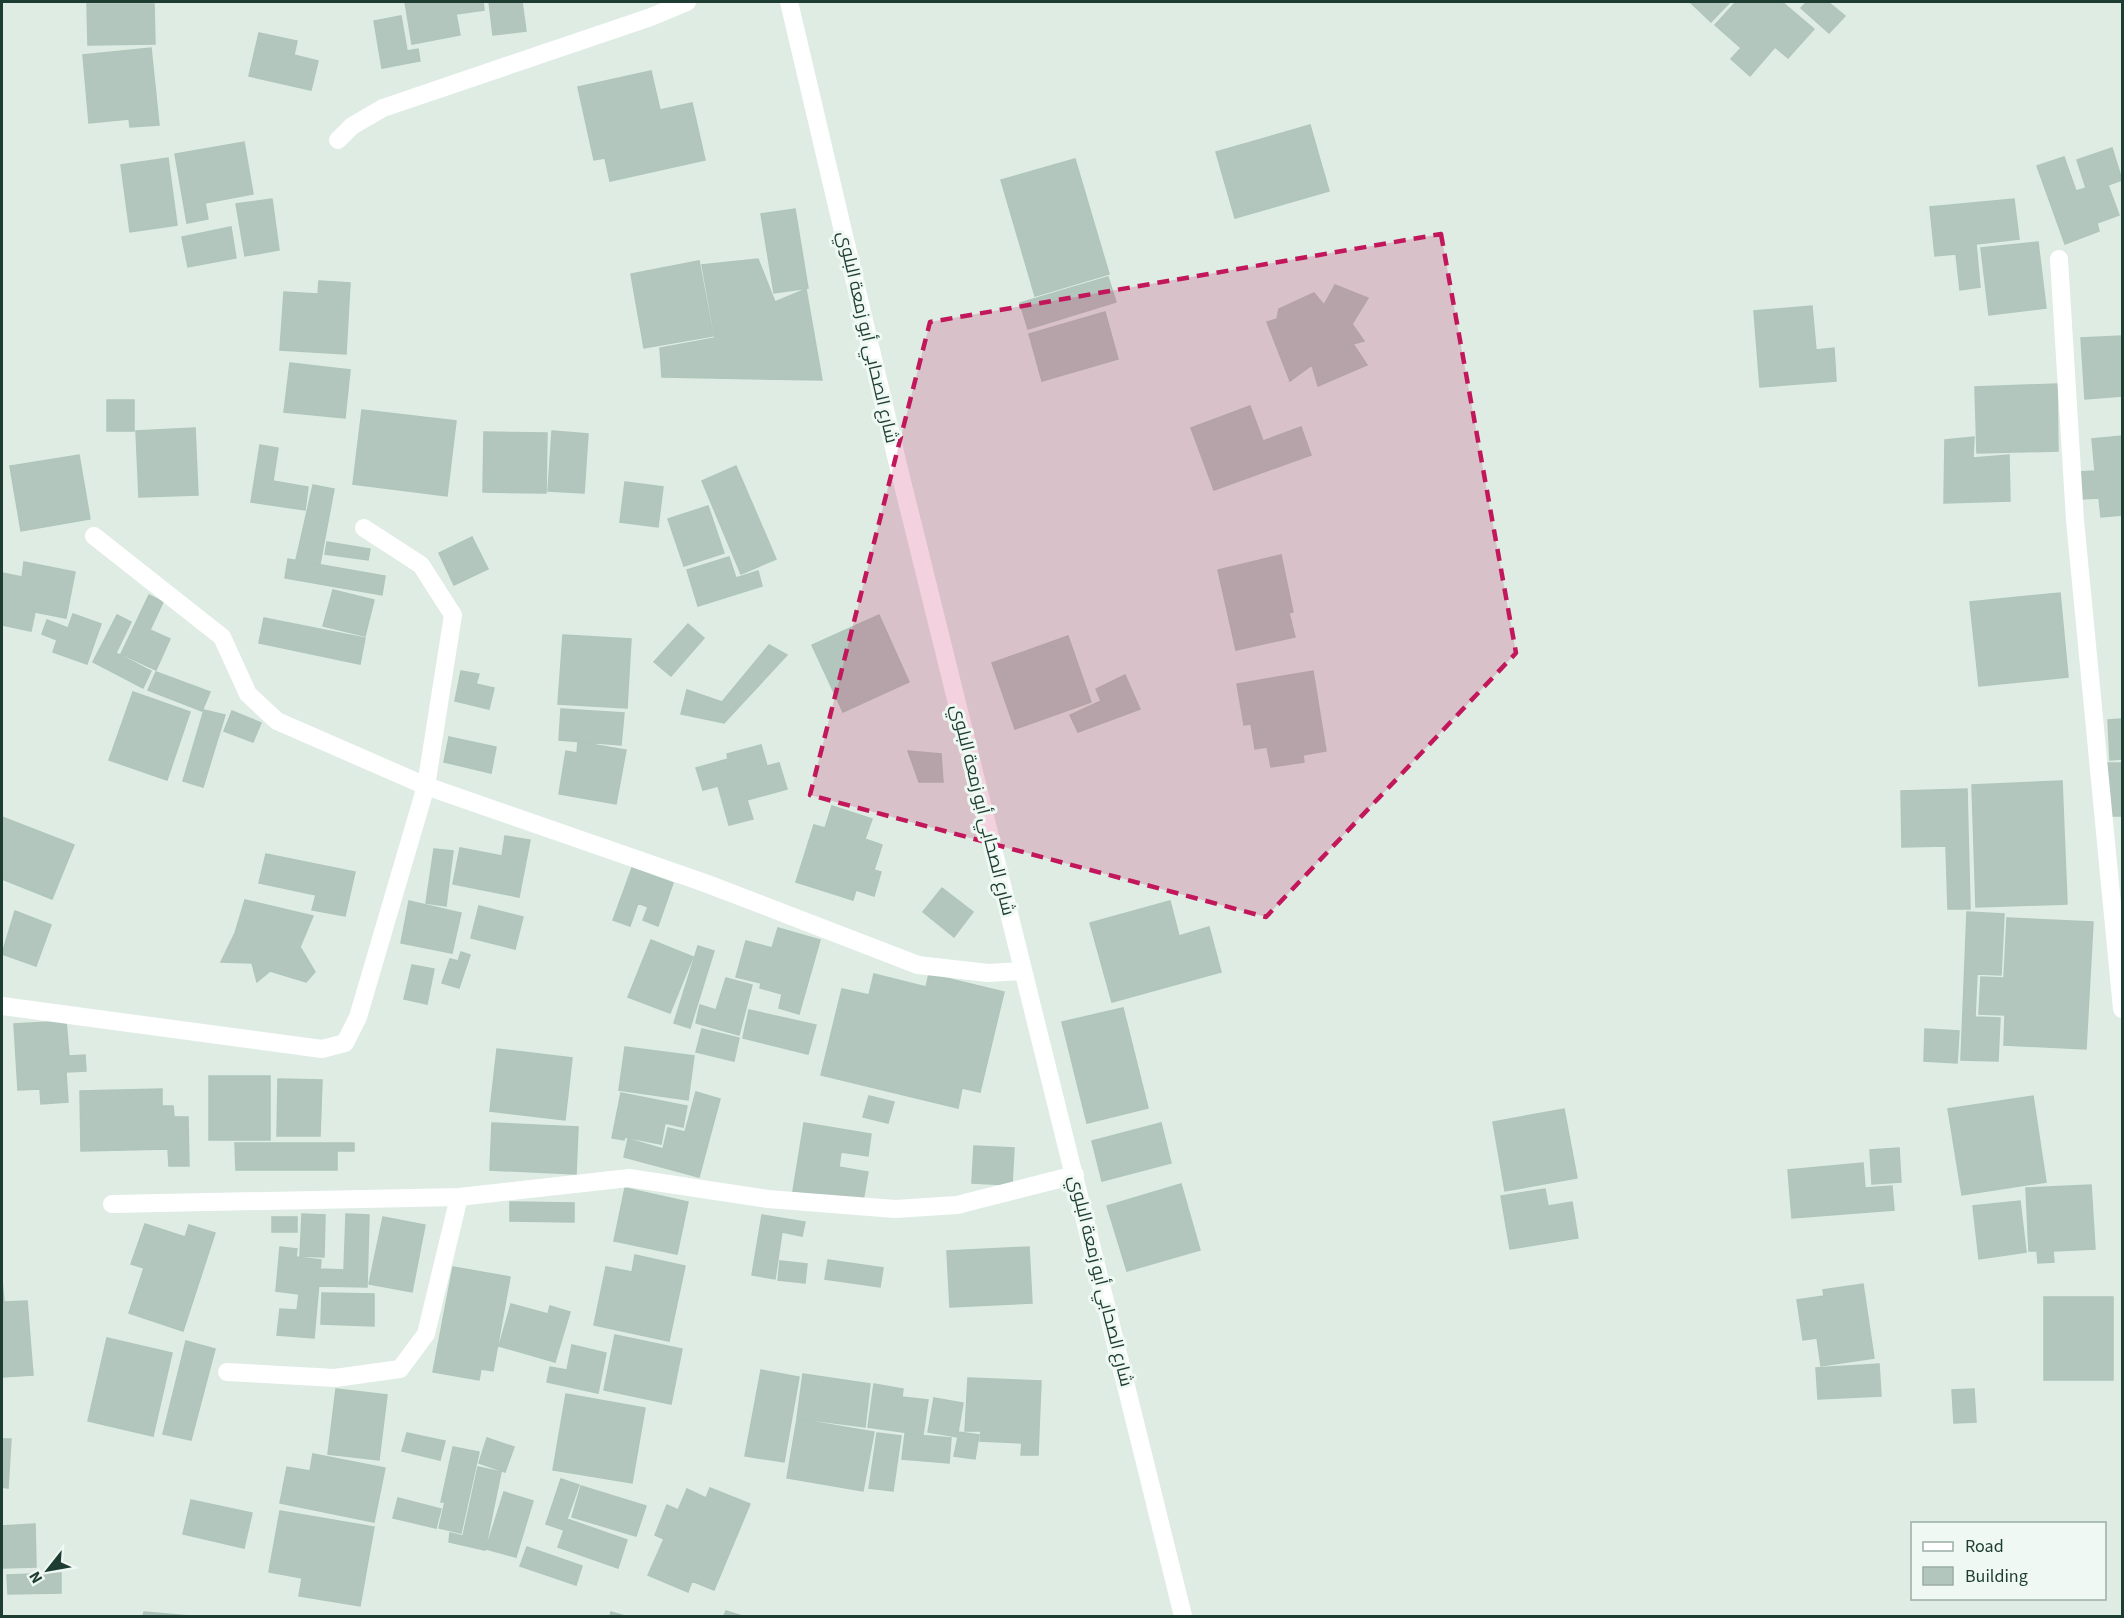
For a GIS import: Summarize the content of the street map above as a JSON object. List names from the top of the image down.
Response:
{
  "streets": {
    "street": ["شارع الصحابي أبو زمعة البلوي"]
  },
  "legend": ["Road", "Building"],
  "north": "bottom left"
}
